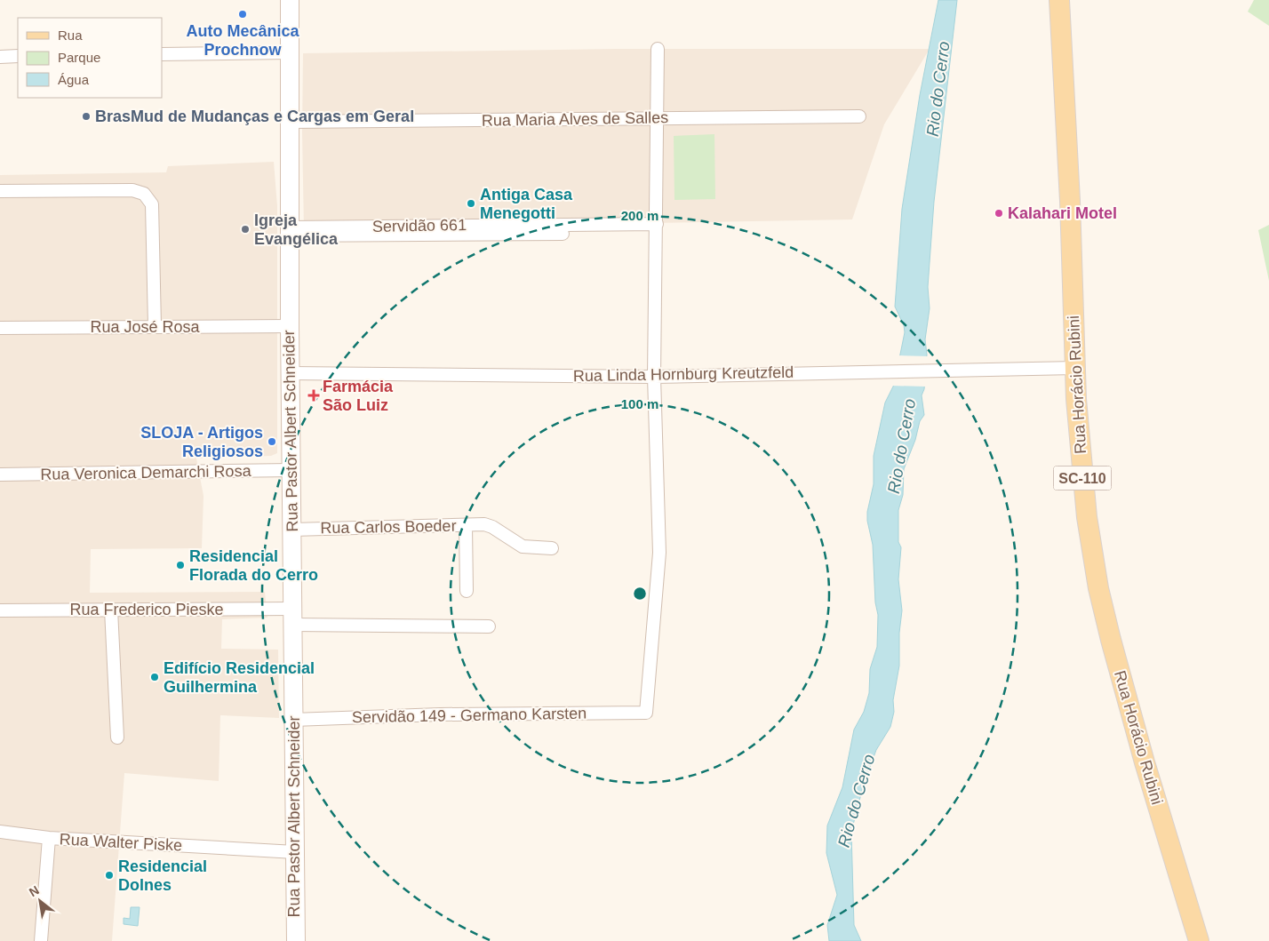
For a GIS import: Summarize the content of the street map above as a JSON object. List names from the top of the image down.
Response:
{
  "streets": {
    "main road": ["Rua Horácio Rubini", "Rua Pastor Albert Schneider", "SC-110"],
    "street": [
      "Rua Maria Alves de Salles",
      "Servidão 661",
      "Rua José Rosa",
      "Rua Linda Hornburg Kreutzfeld",
      "Rua Veronica Demarchi Rosa",
      "Rua Carlos Boeder",
      "Rua Frederico Pieske",
      "Servidão 149 - Germano Karsten",
      "Rua Walter Piske"
    ]
  },
  "crossings": [
    ["Rua Maria Alves de Salles", "Rua Pastor Albert Schneider"],
    ["Servidão 661", "Rua Pastor Albert Schneider"],
    ["Rua José Rosa", "Rua Pastor Albert Schneider"],
    ["Rua Linda Hornburg Kreutzfeld", "Rua Horácio Rubini"],
    ["Rua Linda Hornburg Kreutzfeld", "Rua Pastor Albert Schneider"],
    ["Rua Linda Hornburg Kreutzfeld", "Servidão 149 - Germano Karsten"],
    ["Rua Pastor Albert Schneider", "Rua Veronica Demarchi Rosa"],
    ["Rua Pastor Albert Schneider", "Rua Carlos Boeder"],
    ["Rua Pastor Albert Schneider", "Rua Frederico Pieske"],
    ["Rua Pastor Albert Schneider", "Servidão 149 - Germano Karsten"],
    ["Rua Pastor Albert Schneider", "Rua Walter Piske"]
  ],
  "water": ["Rio do Cerro"],
  "places": {
    "other": [
      "Auto Mecânica Prochnow",
      "BrasMud de Mudanças e Cargas em Geral",
      "Antiga Casa Menegotti",
      "Kalahari Motel",
      "Igreja Evangélica",
      "SLOJA - Artigos Religiosos",
      "Residencial Florada do Cerro",
      "Edifício Residencial Guilhermina",
      "Residencial Dolnes"
    ],
    "health": ["Farmácia São Luiz"]
  },
  "legend": ["Rua", "Parque", "Água"],
  "north": "top left",
  "rings": ["200 m", "100 m"]
}
